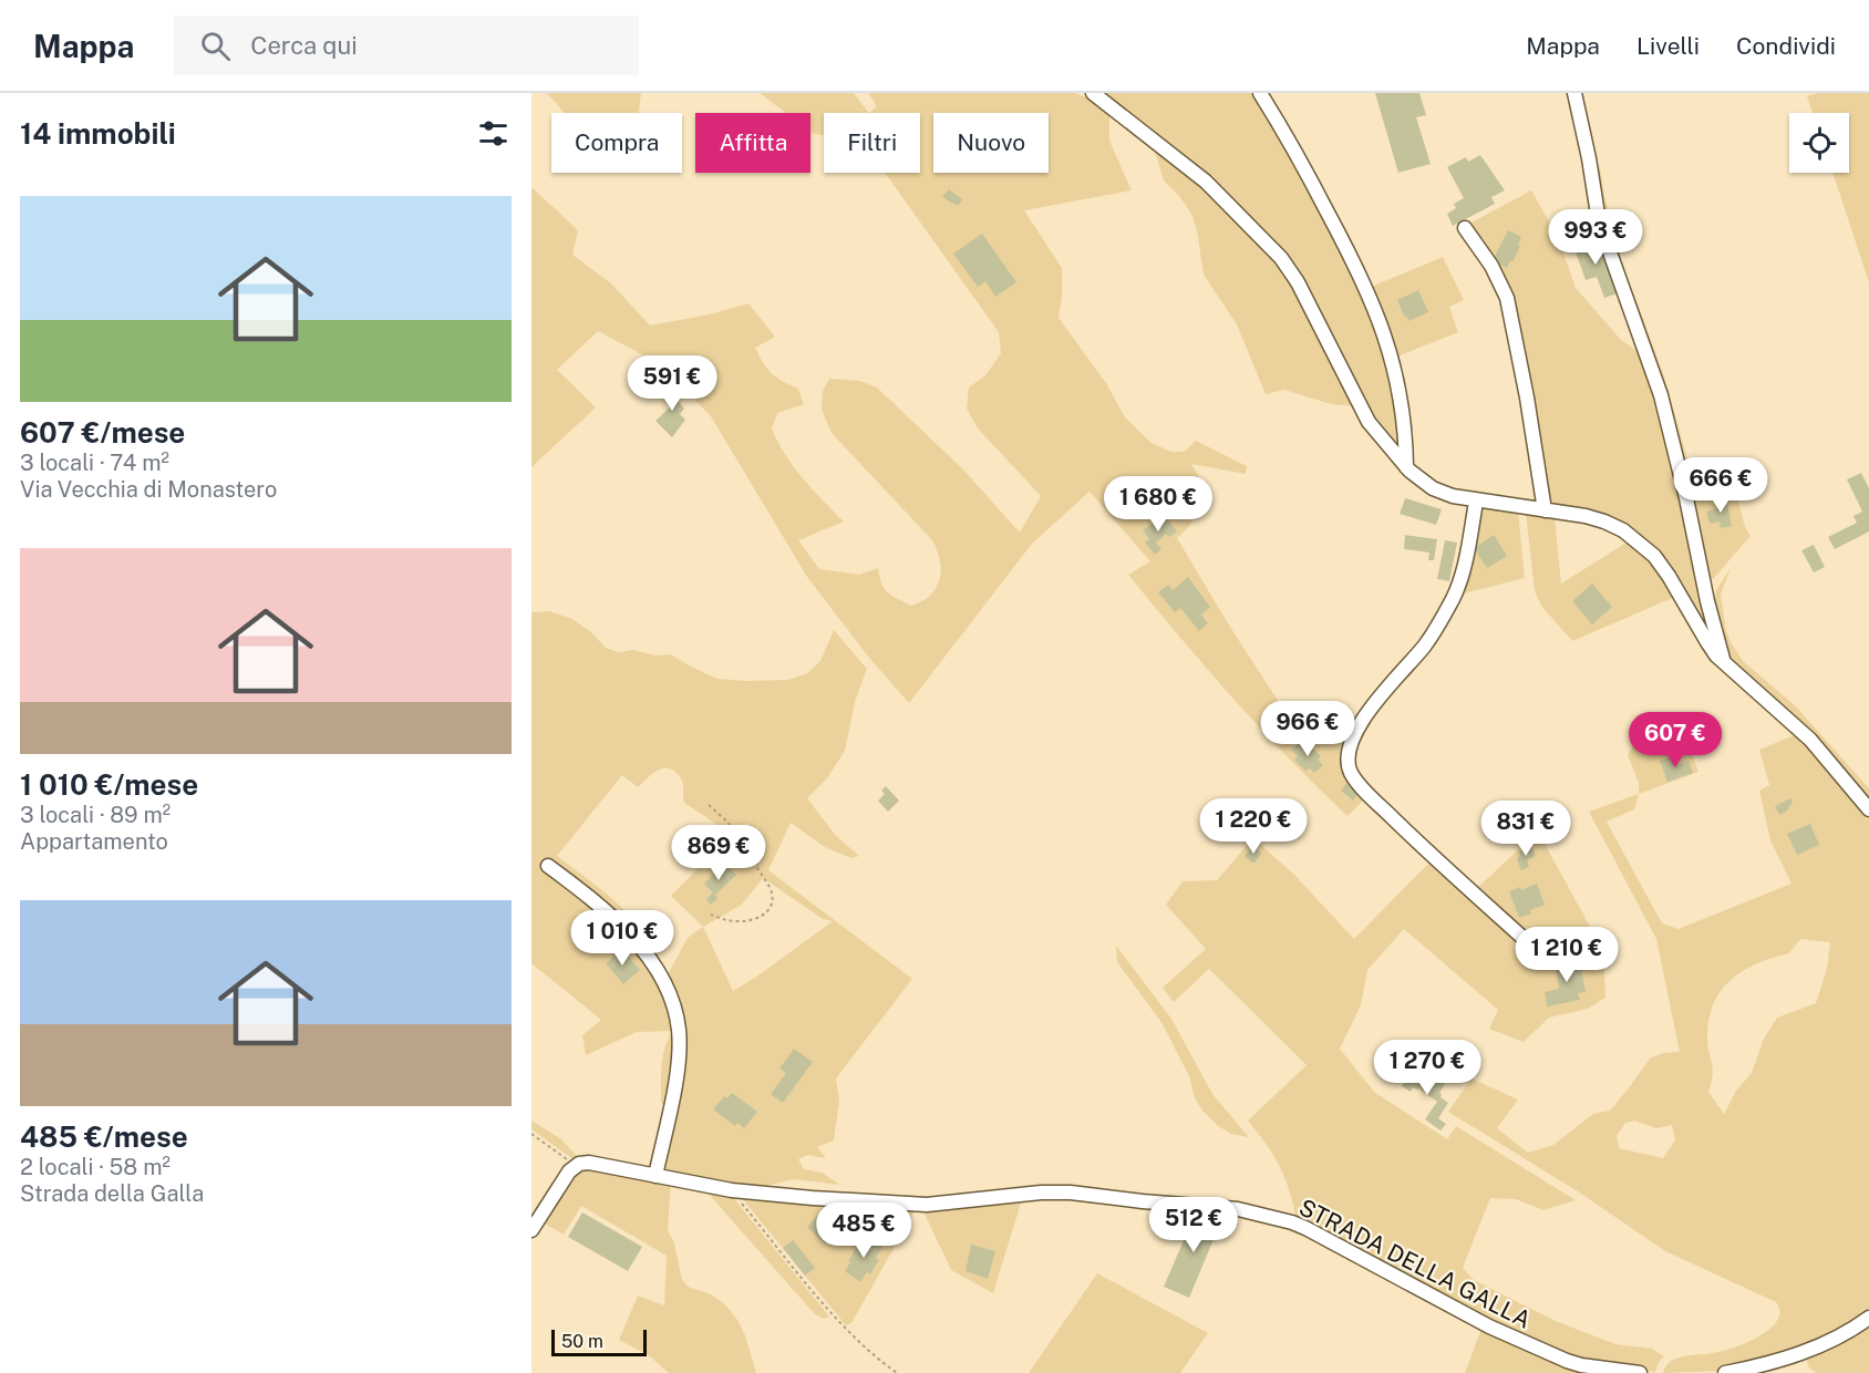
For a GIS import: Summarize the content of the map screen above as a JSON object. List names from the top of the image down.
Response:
{
  "streets": {
    "street": ["STRADA DELLA GALLA"]
  },
  "scale_bar": "50 m",
  "page": {
    "header": "Mappa",
    "search": "Cerca qui",
    "nav": ["Mappa", "Livelli", "Condividi"],
    "heading": "14 immobili",
    "chip": [
      "Compra",
      "Affitta",
      "Filtri",
      "Nuovo"
    ],
    "list": [
      {
        "name": "607 €/mese",
        "note": "3 locali · 74 m² · Via Vecchia di Monastero"
      },
      {
        "name": "1 010 €/mese",
        "note": "3 locali · 89 m² · Appartamento"
      },
      {
        "name": "485 €/mese",
        "note": "2 locali · 58 m² · Strada della Galla"
      }
    ],
    "price": [
      "993 €",
      "591 €",
      "666 €",
      "1 680 €",
      "966 €",
      "607 €",
      "1 220 €",
      "831 €",
      "869 €",
      "1 010 €",
      "1 210 €",
      "1 270 €",
      "512 €",
      "485 €"
    ],
    "scale": "50 m"
  }
}
